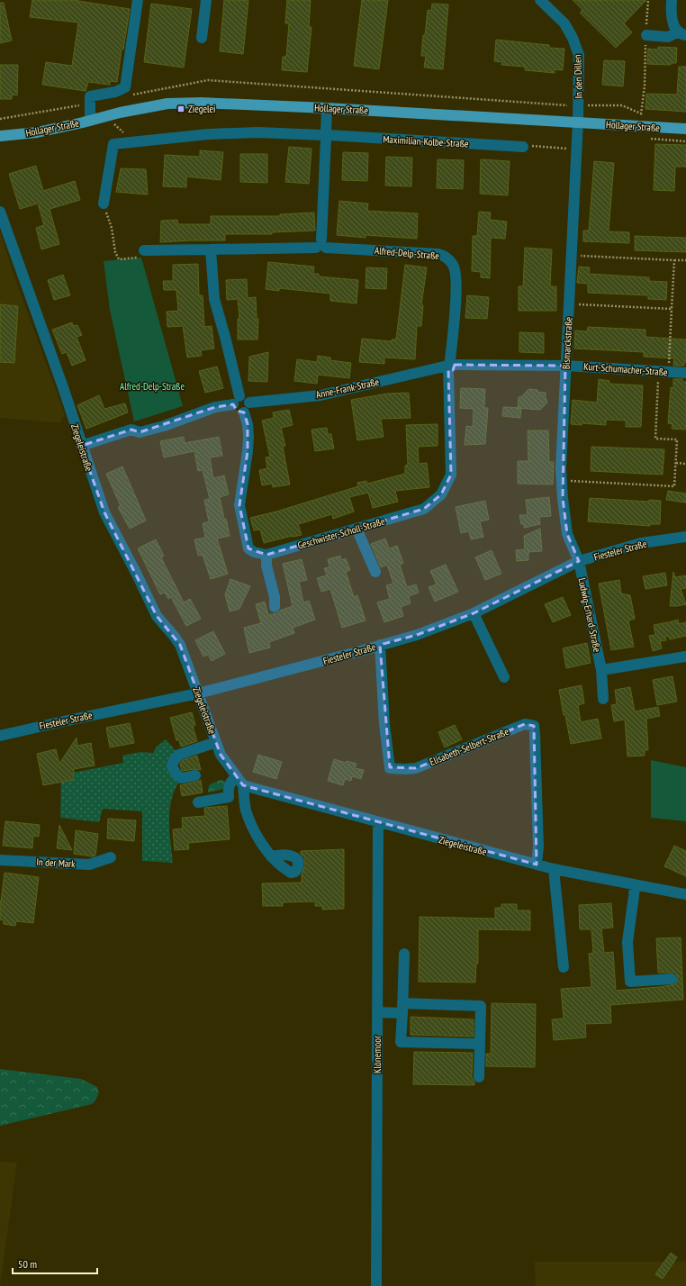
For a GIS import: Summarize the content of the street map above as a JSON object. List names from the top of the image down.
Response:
{
  "streets": {
    "main road": ["Hollager Straße"],
    "street": [
      "In den Dillen",
      "Maximilian-Kolbe-Straße",
      "Alfred-Delp-Straße",
      "Bismarckstraße",
      "Kurt-Schumacher-Straße",
      "Anne-Frank-Straße",
      "Ziegeleistraße",
      "Geschwister-Scholl-Straße",
      "Fiesteler Straße",
      "Ludwig-Erhard-Straße",
      "Elisabeth-Selbert-Straße",
      "In der Mark",
      "Klönemoor"
    ]
  },
  "crossings": [
    ["In den Dillen", "Hollager Straße"],
    ["In den Dillen", "Bismarckstraße"],
    ["Hollager Straße", "Bismarckstraße"],
    ["Alfred-Delp-Straße", "Anne-Frank-Straße"],
    ["Alfred-Delp-Straße", "Geschwister-Scholl-Straße"],
    ["Bismarckstraße", "Kurt-Schumacher-Straße"],
    ["Bismarckstraße", "Anne-Frank-Straße"],
    ["Bismarckstraße", "Fiesteler Straße"],
    ["Bismarckstraße", "Ludwig-Erhard-Straße"],
    ["Kurt-Schumacher-Straße", "Anne-Frank-Straße"],
    ["Anne-Frank-Straße", "Geschwister-Scholl-Straße"],
    ["Ziegeleistraße", "Fiesteler Straße"],
    ["Ziegeleistraße", "Elisabeth-Selbert-Straße"],
    ["Ziegeleistraße", "Klönemoor"],
    ["Fiesteler Straße", "Ludwig-Erhard-Straße"],
    ["Fiesteler Straße", "Elisabeth-Selbert-Straße"]
  ],
  "parks": ["Alfred-Delp-Straße"],
  "places": {
    "transit": ["Ziegelei"]
  },
  "scale_bar": "50 m"
}
